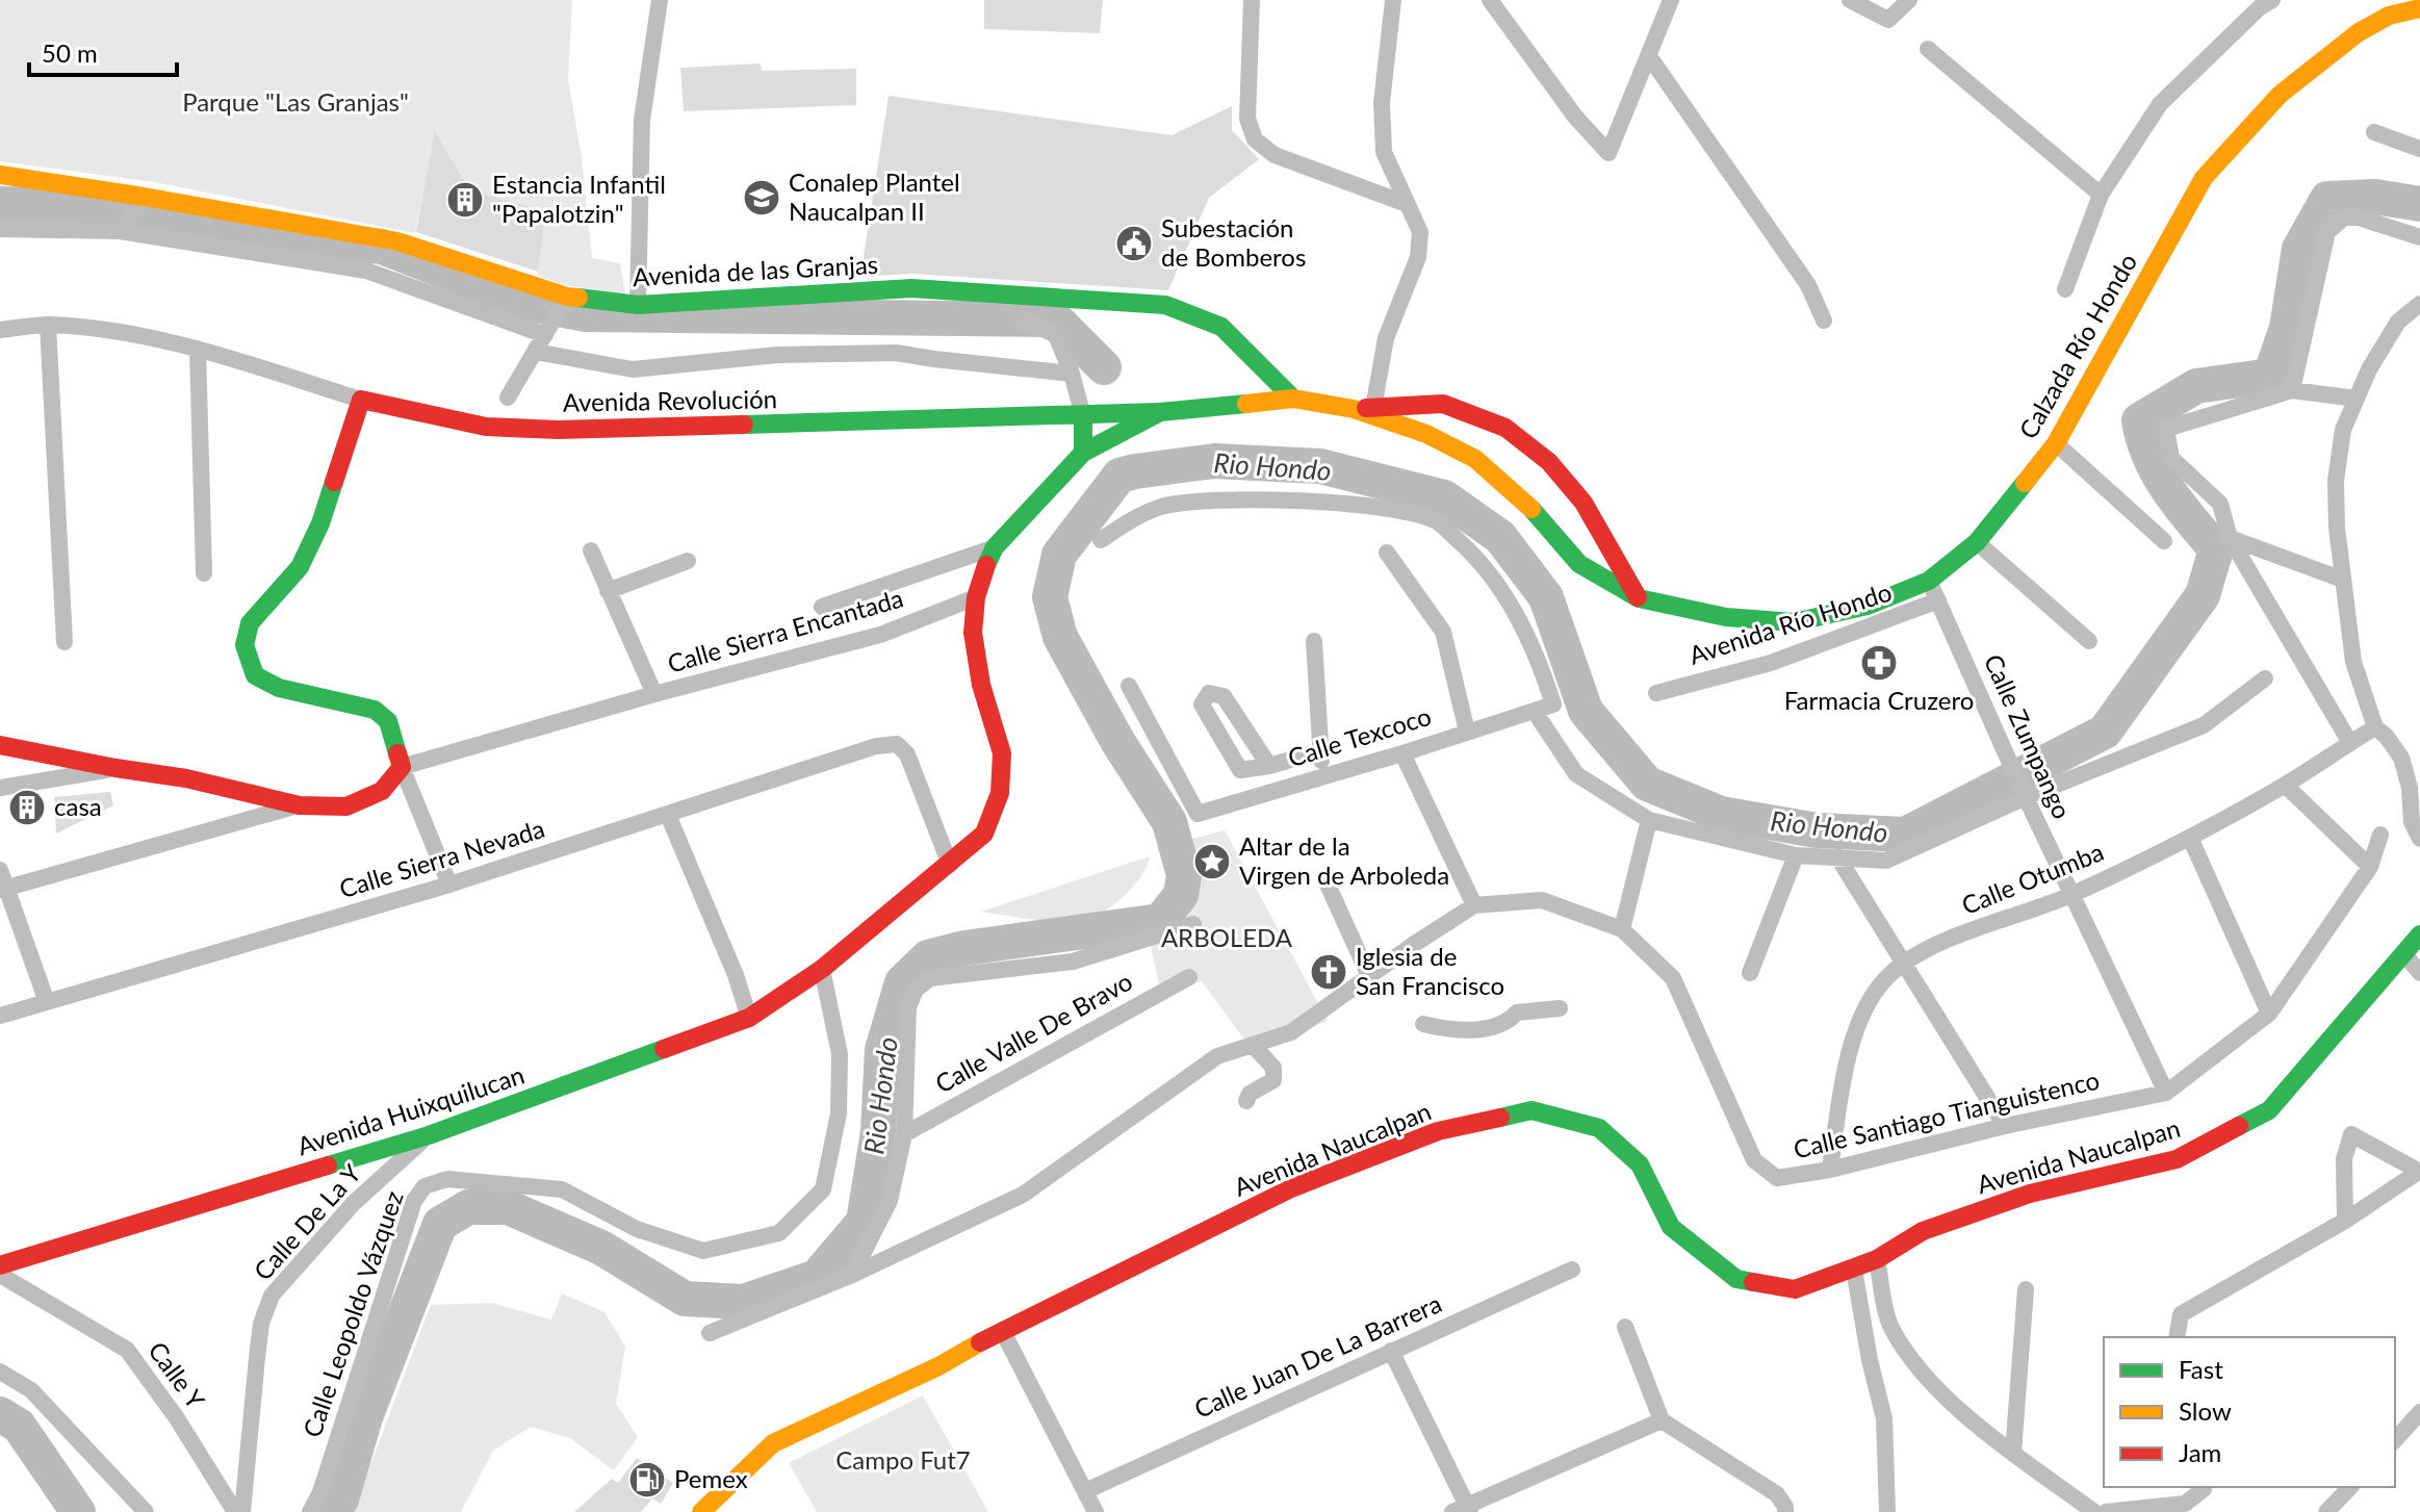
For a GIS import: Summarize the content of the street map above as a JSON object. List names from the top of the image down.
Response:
{
  "streets": {
    "main road": [
      "Avenida de las Granjas",
      "Calzada Río Hondo",
      "Avenida Revolución",
      "Avenida Huixquilucan",
      "Avenida Naucalpan"
    ],
    "street": [
      "Avenida Río Hondo",
      "Calle Sierra Encantada",
      "Calle Zumpango",
      "Calle Texcoco",
      "Calle Sierra Nevada",
      "Calle Otumba",
      "Calle Valle De Bravo",
      "Calle Santiago Tianguistenco",
      "Calle De La Y",
      "Calle Leopoldo Vázquez",
      "Calle Juan De La Barrera",
      "Calle Y"
    ]
  },
  "crossings": [
    ["Avenida de las Granjas", "Avenida Revolución"],
    ["Calzada Río Hondo", "Avenida Revolución"],
    ["Calzada Río Hondo", "Calle Zumpango"],
    ["Avenida Río Hondo", "Calle Zumpango"],
    ["Calle Zumpango", "Calle Otumba"],
    ["Calle Zumpango", "Calle Santiago Tianguistenco"],
    ["Calle Otumba", "Calle Santiago Tianguistenco"],
    ["Avenida Huixquilucan", "Calle De La Y"],
    ["Avenida Huixquilucan", "Calle Leopoldo Vázquez"]
  ],
  "water": ["Rio Hondo"],
  "parks": ["Parque \"Las Granjas\"", "ARBOLEDA", "Campo Fut7"],
  "places": {
    "school or university": ["Conalep Plantel Naucalpan II"],
    "building": ["Estancia Infantil \"Papalotzin\"", "casa"],
    "public building": ["Subestación de Bomberos"],
    "pharmacy": ["Farmacia Cruzero"],
    "place": ["Altar de la Virgen de Arboleda"],
    "church": ["Iglesia de San Francisco"],
    "fuel station": ["Pemex"]
  },
  "legend": ["Fast", "Slow", "Jam"],
  "scale_bar": "50 m"
}
